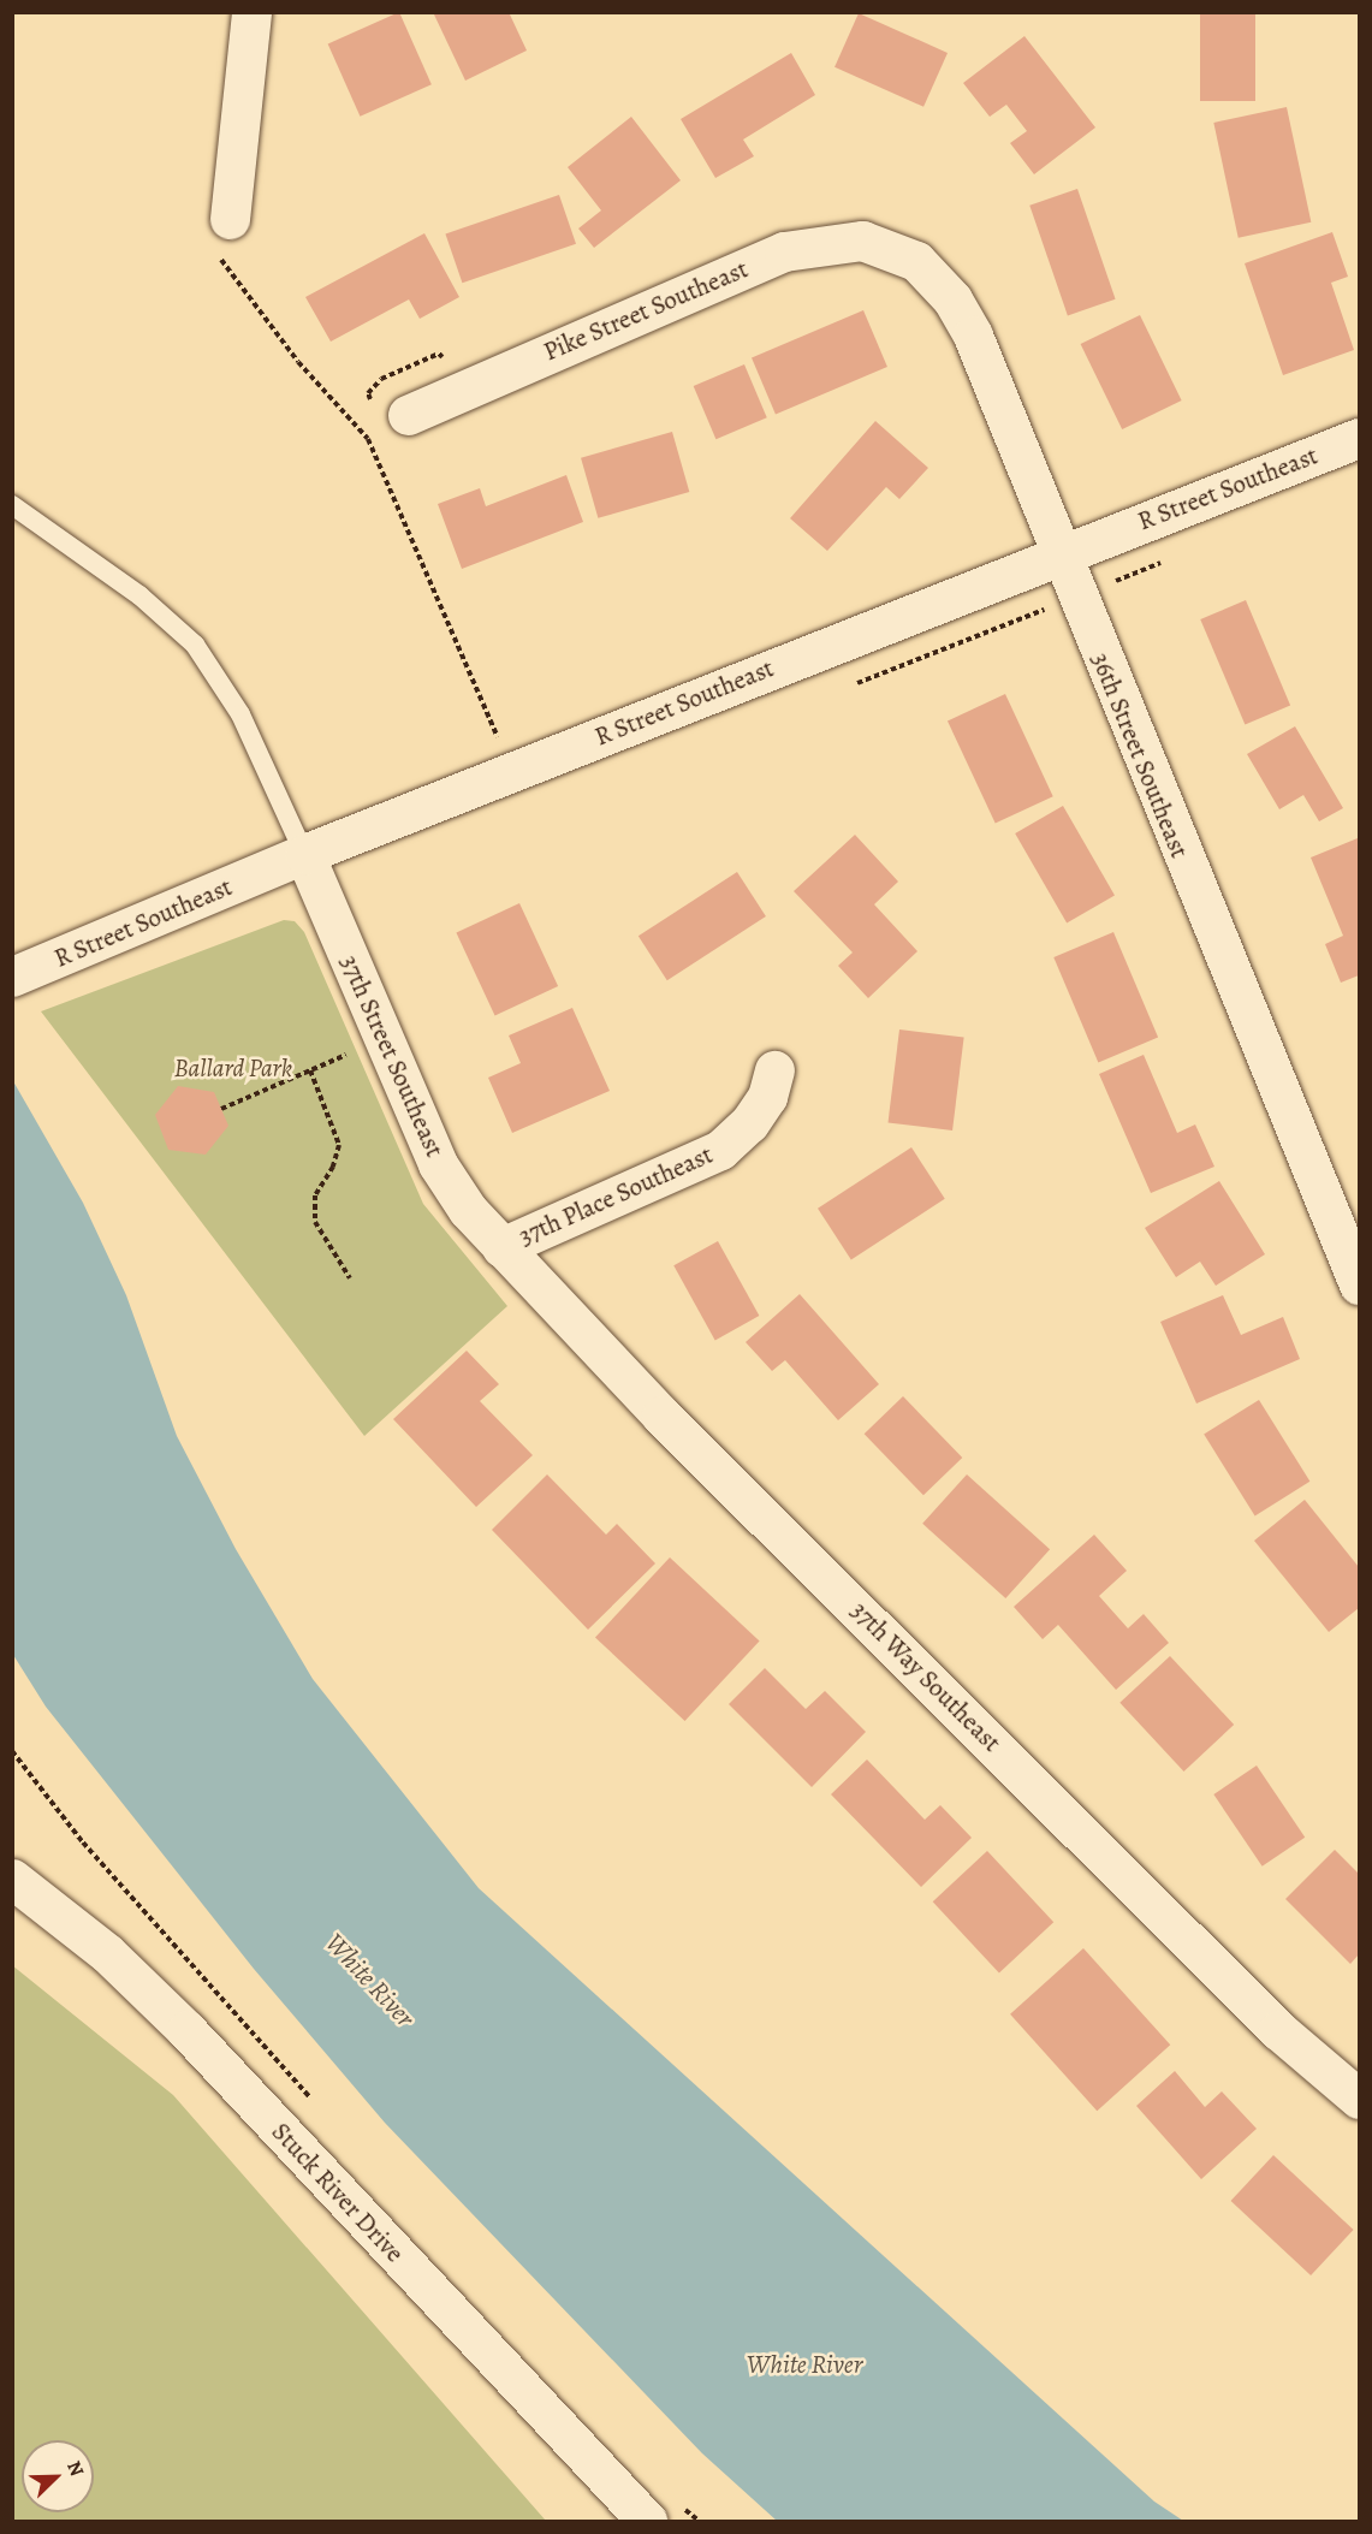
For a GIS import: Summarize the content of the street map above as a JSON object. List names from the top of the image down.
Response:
{
  "streets": {
    "street": [
      "Pike Street Southeast",
      "R Street Southeast",
      "36th Street Southeast",
      "37th Street Southeast",
      "37th Place Southeast",
      "37th Way Southeast",
      "Stuck River Drive"
    ]
  },
  "crossings": [
    ["Pike Street Southeast", "36th Street Southeast"],
    ["R Street Southeast", "36th Street Southeast"],
    ["R Street Southeast", "37th Street Southeast"],
    ["37th Street Southeast", "37th Place Southeast"],
    ["37th Street Southeast", "37th Way Southeast"],
    ["37th Place Southeast", "37th Way Southeast"]
  ],
  "water": ["White River"],
  "parks": ["Ballard Park"],
  "north": "top right"
}
